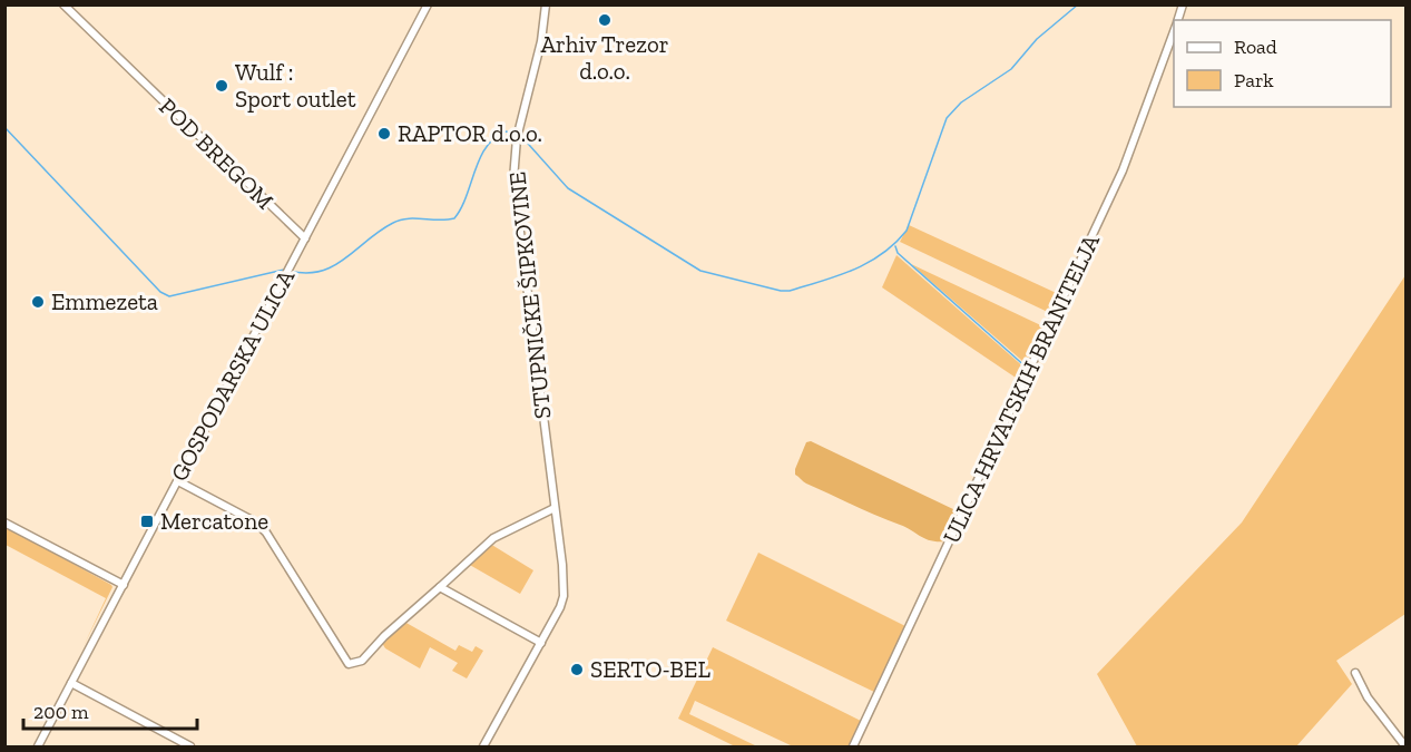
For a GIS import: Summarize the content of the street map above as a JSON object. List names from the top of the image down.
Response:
{
  "streets": {
    "street": [
      "POD BREGOM",
      "STUPNIČKE ŠIPKOVINE",
      "GOSPODARSKA ULICA",
      "ULICA HRVATSKIH BRANITELJA"
    ]
  },
  "crossings": [
    ["POD BREGOM", "GOSPODARSKA ULICA"]
  ],
  "places": {
    "other": [
      "Arhiv Trezor d.o.o.",
      "Wulf : Sport outlet",
      "RAPTOR d.o.o.",
      "Emmezeta",
      "SERTO-BEL"
    ],
    "transit": ["Mercatone"]
  },
  "legend": ["Road", "Park"],
  "scale_bar": "200 m"
}
